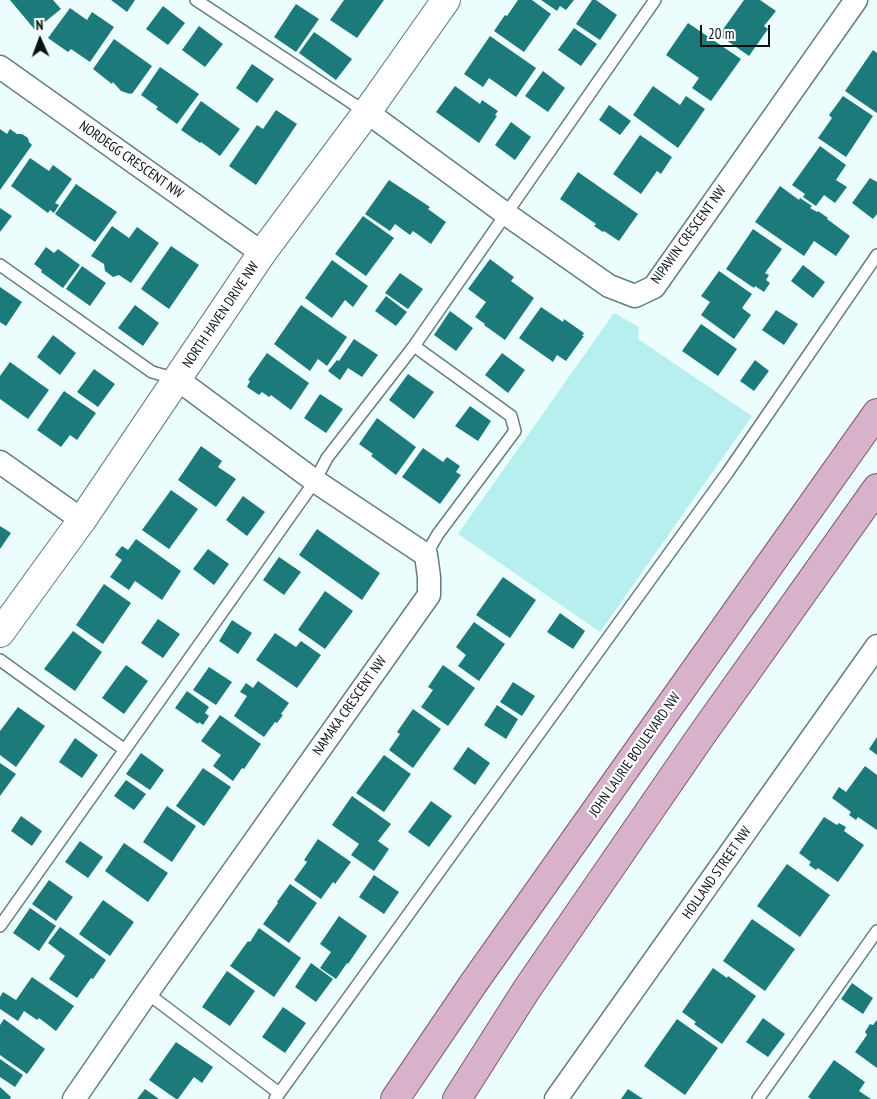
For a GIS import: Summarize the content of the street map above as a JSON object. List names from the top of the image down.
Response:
{
  "streets": {
    "main road": ["JOHN LAURIE BOULEVARD NW"],
    "street": [
      "NORDEGG CRESCENT NW",
      "NIPAWIN CRESCENT NW",
      "NORTH HAVEN DRIVE NW",
      "NAMAKA CRESCENT NW",
      "HOLLAND STREET NW"
    ]
  },
  "crossings": [
    ["NORDEGG CRESCENT NW", "NORTH HAVEN DRIVE NW"],
    ["NIPAWIN CRESCENT NW", "NORTH HAVEN DRIVE NW"]
  ],
  "scale_bar": "20 m",
  "north": "top"
}
